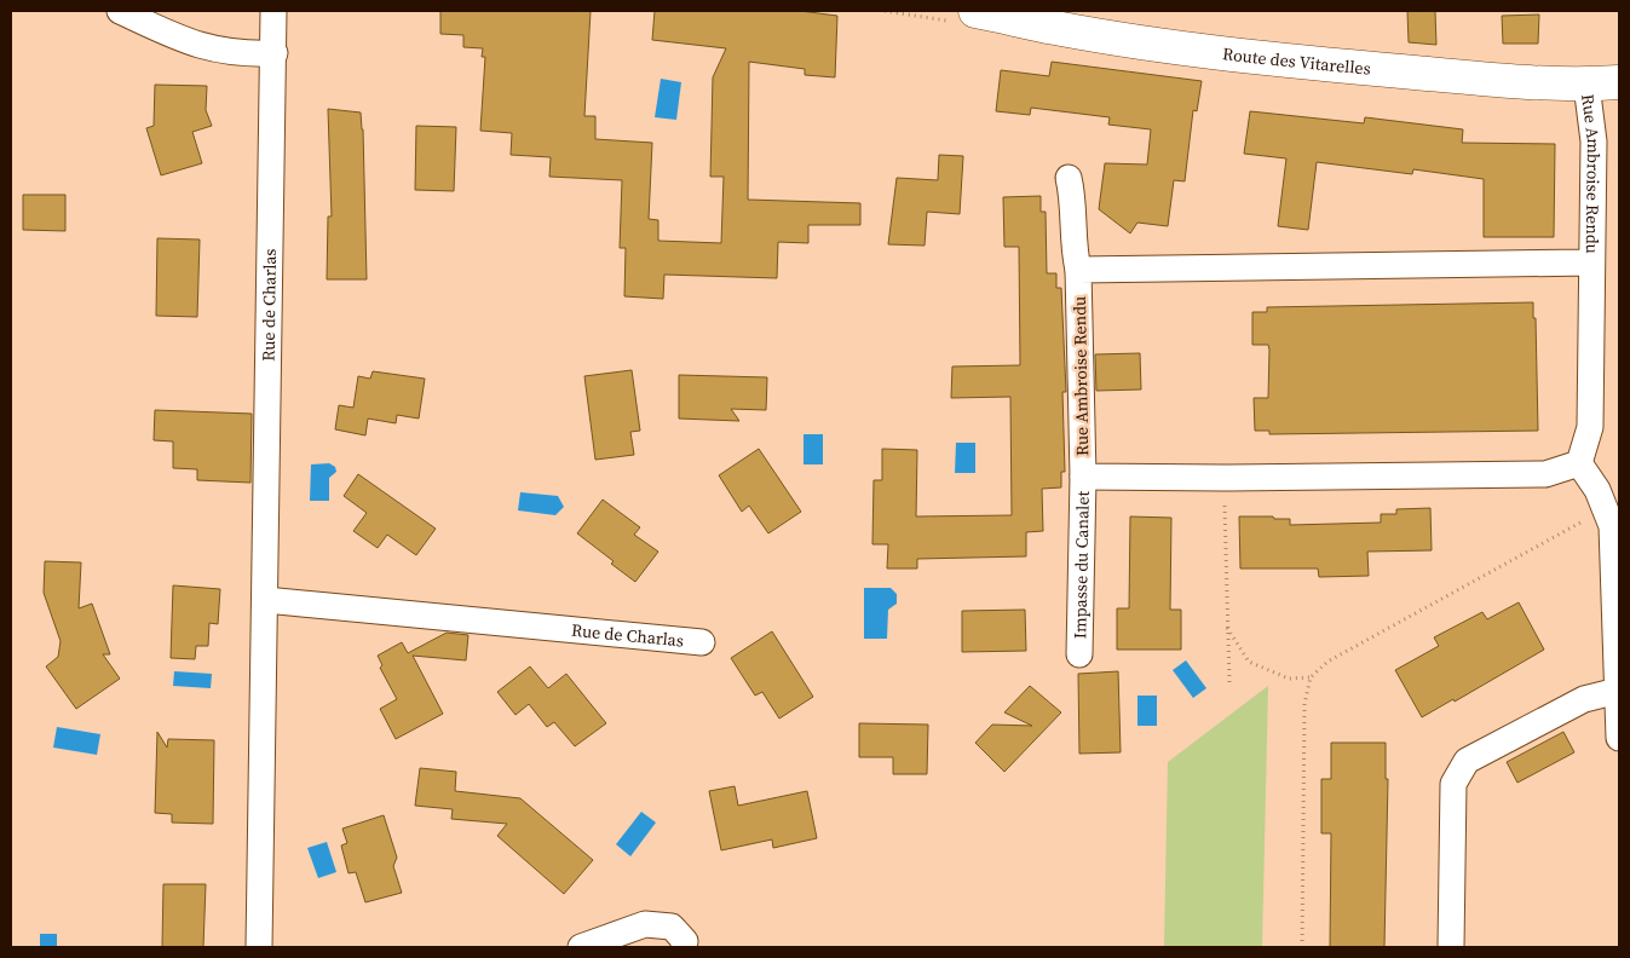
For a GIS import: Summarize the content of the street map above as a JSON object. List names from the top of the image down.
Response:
{
  "streets": {
    "main road": ["Route des Vitarelles"],
    "street": ["Rue Ambroise Rendu", "Rue de Charlas", "Impasse du Canalet"]
  },
  "crossings": [
    ["Route des Vitarelles", "Rue Ambroise Rendu"],
    ["Rue Ambroise Rendu", "Impasse du Canalet"]
  ]
}
